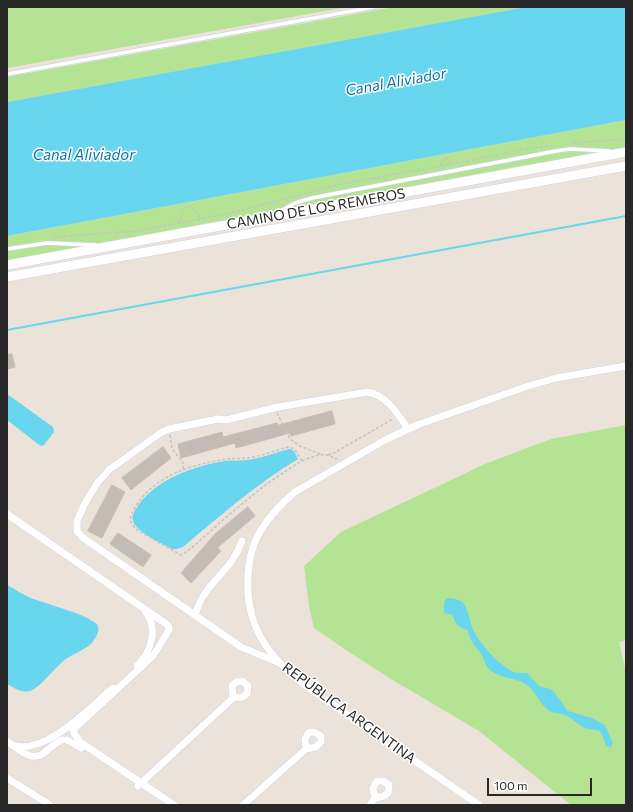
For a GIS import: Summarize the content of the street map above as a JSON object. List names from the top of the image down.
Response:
{
  "streets": {
    "main road": ["CAMINO DE LOS REMEROS"],
    "street": ["REPÚBLICA ARGENTINA"]
  },
  "water": ["Canal Aliviador"],
  "scale_bar": "100 m"
}
